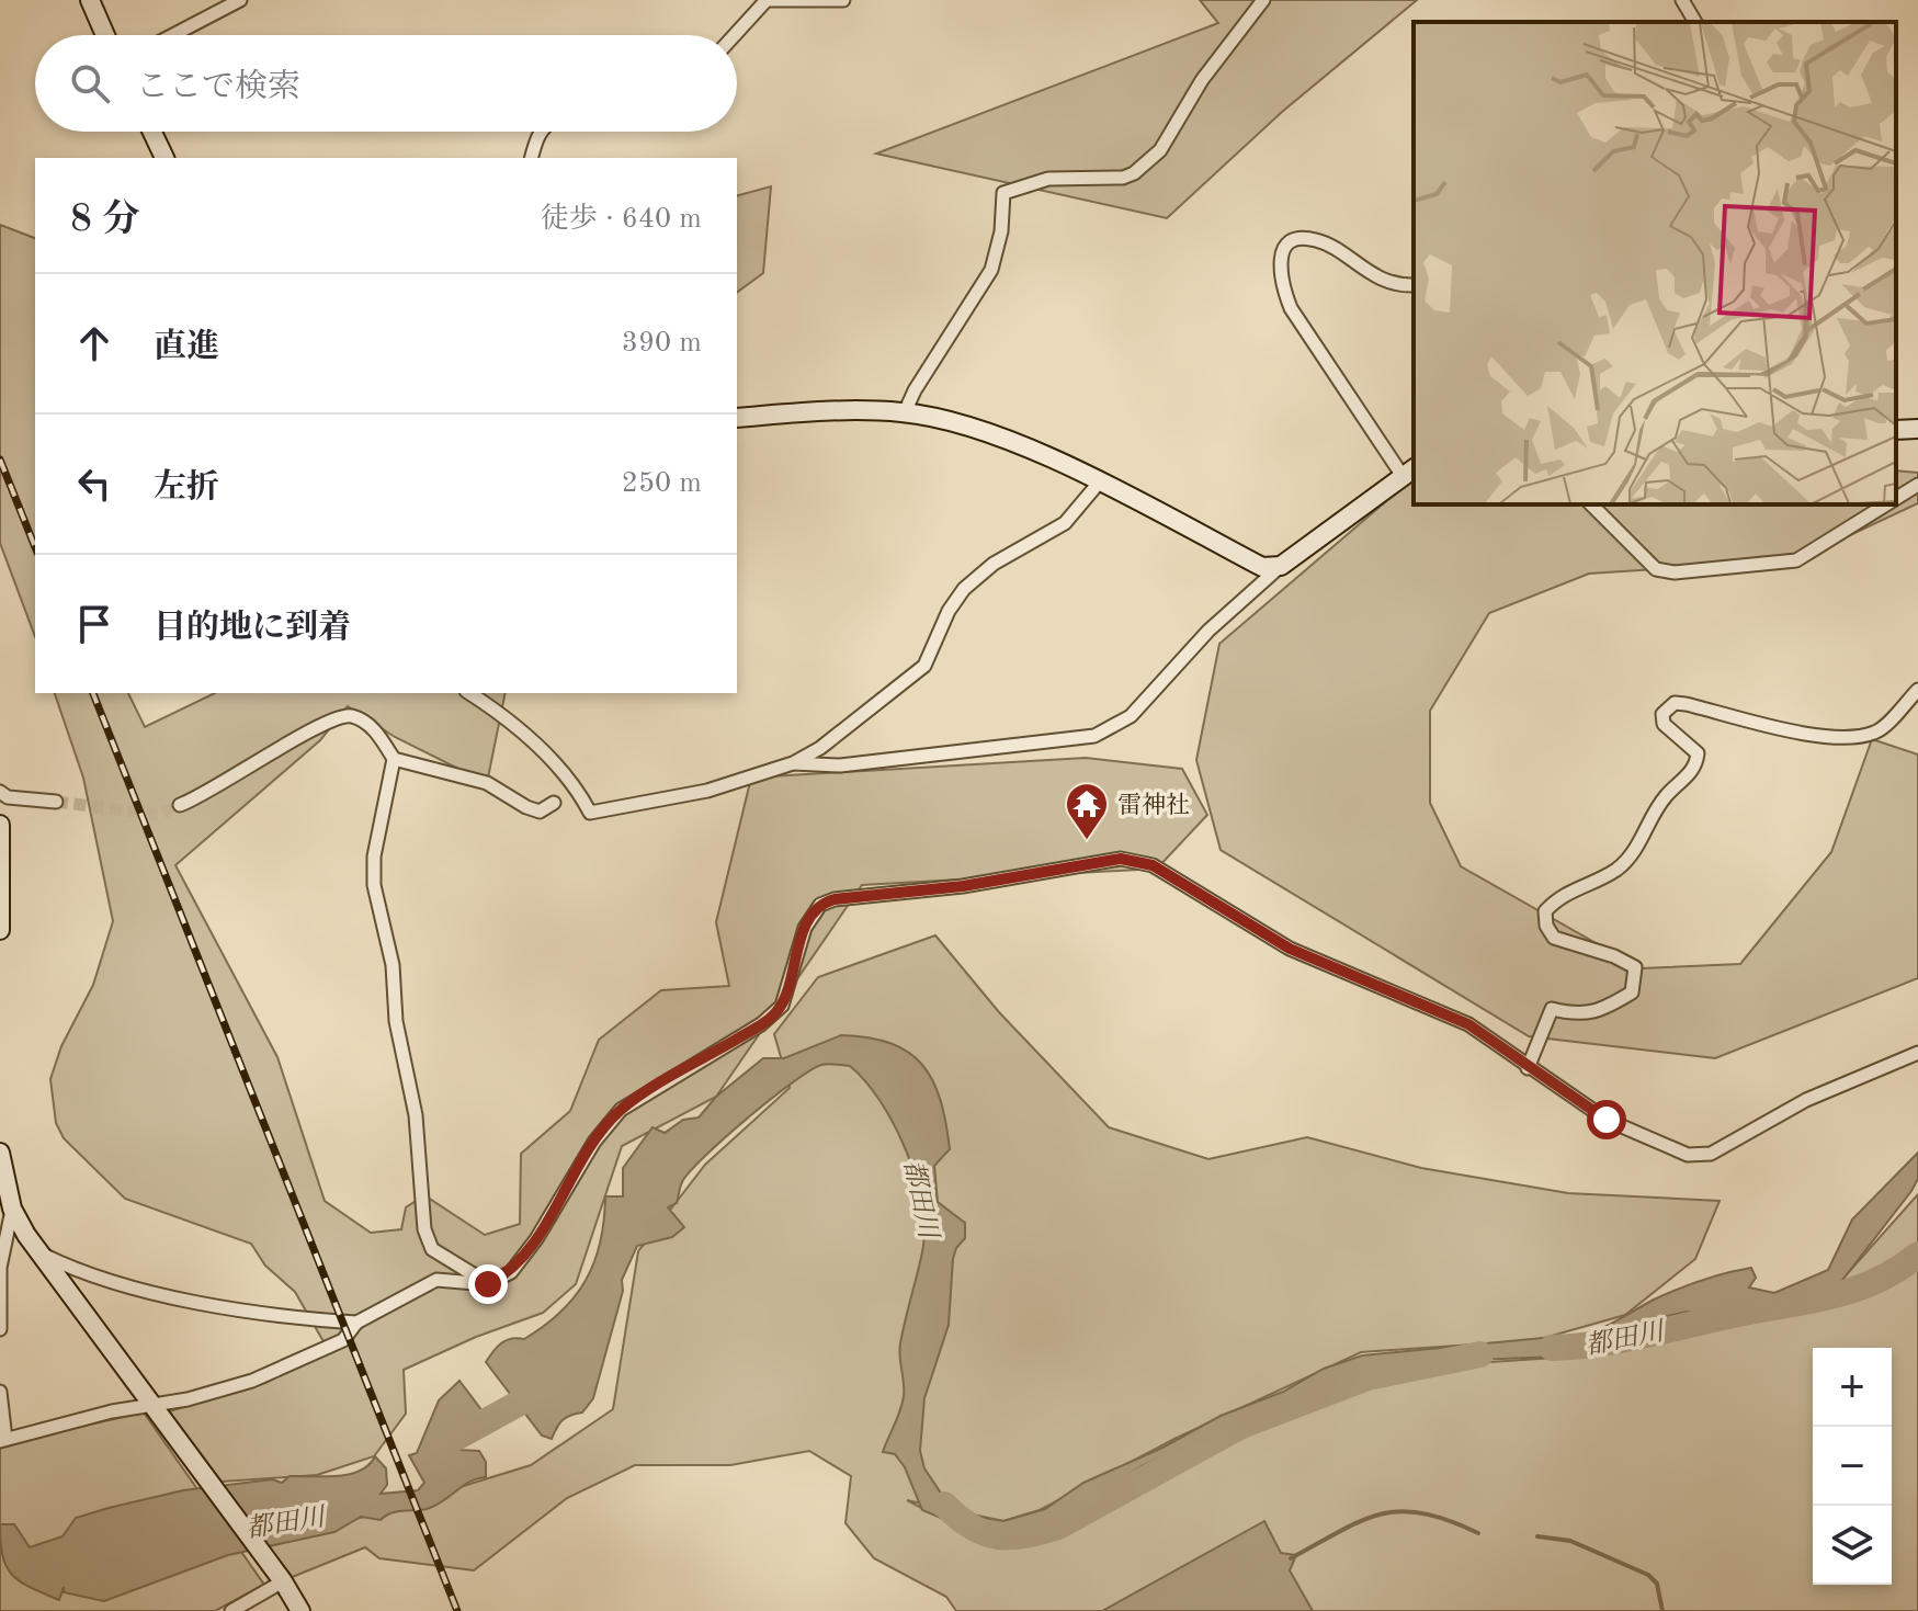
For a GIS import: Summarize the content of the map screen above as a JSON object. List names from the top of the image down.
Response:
{
  "water": ["都田川"],
  "places": {
    "temple": ["雷神社"]
  },
  "page": {
    "search": "ここで検索",
    "heading": ["8 分", "徒歩 · 640 m"],
    "list": [
      ["直進", "390 m"],
      ["左折", "250 m"],
      "目的地に到着"
    ],
    "map_buttons": ["+", "−"]
  }
}
